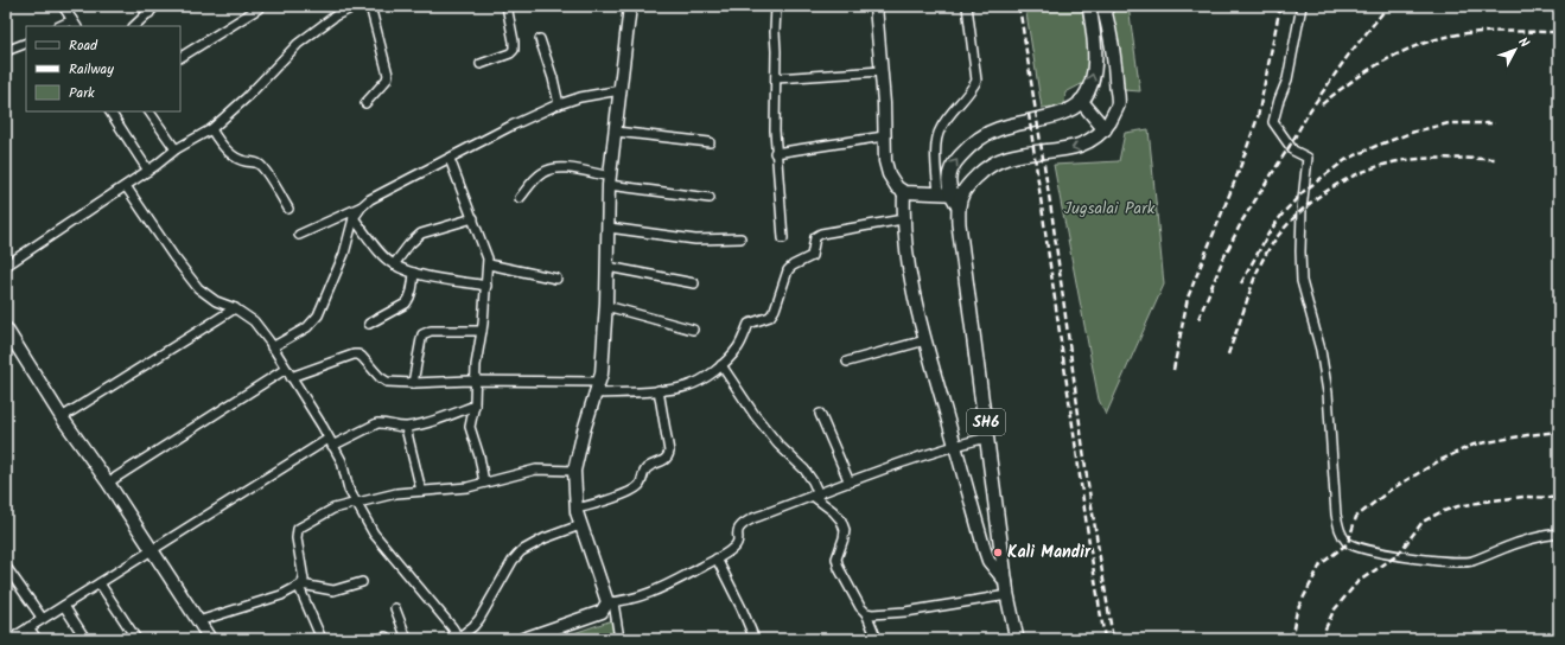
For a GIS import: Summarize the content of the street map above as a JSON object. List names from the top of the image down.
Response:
{
  "streets": {
    "main road": ["SH6"]
  },
  "parks": ["Jugsalai Park"],
  "places": ["Kali Mandir"],
  "legend": ["Road", "Railway", "Park"],
  "north": "top right"
}
